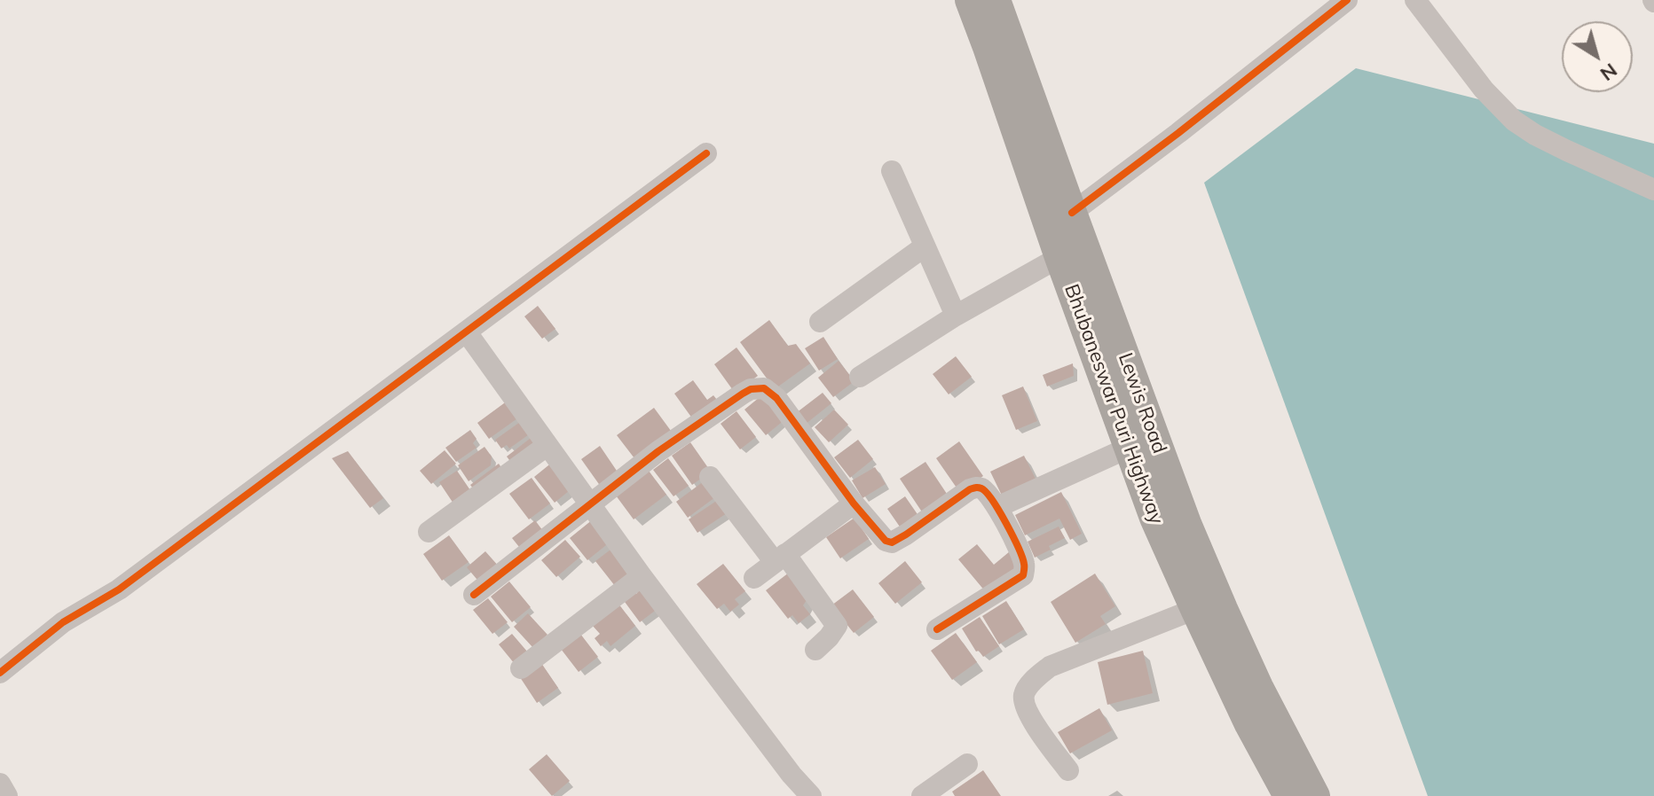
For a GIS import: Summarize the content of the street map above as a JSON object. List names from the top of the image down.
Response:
{
  "streets": {
    "highway": ["Lewis Road", "Bhubaneswar Puri Highway"]
  },
  "north": "bottom right"
}
